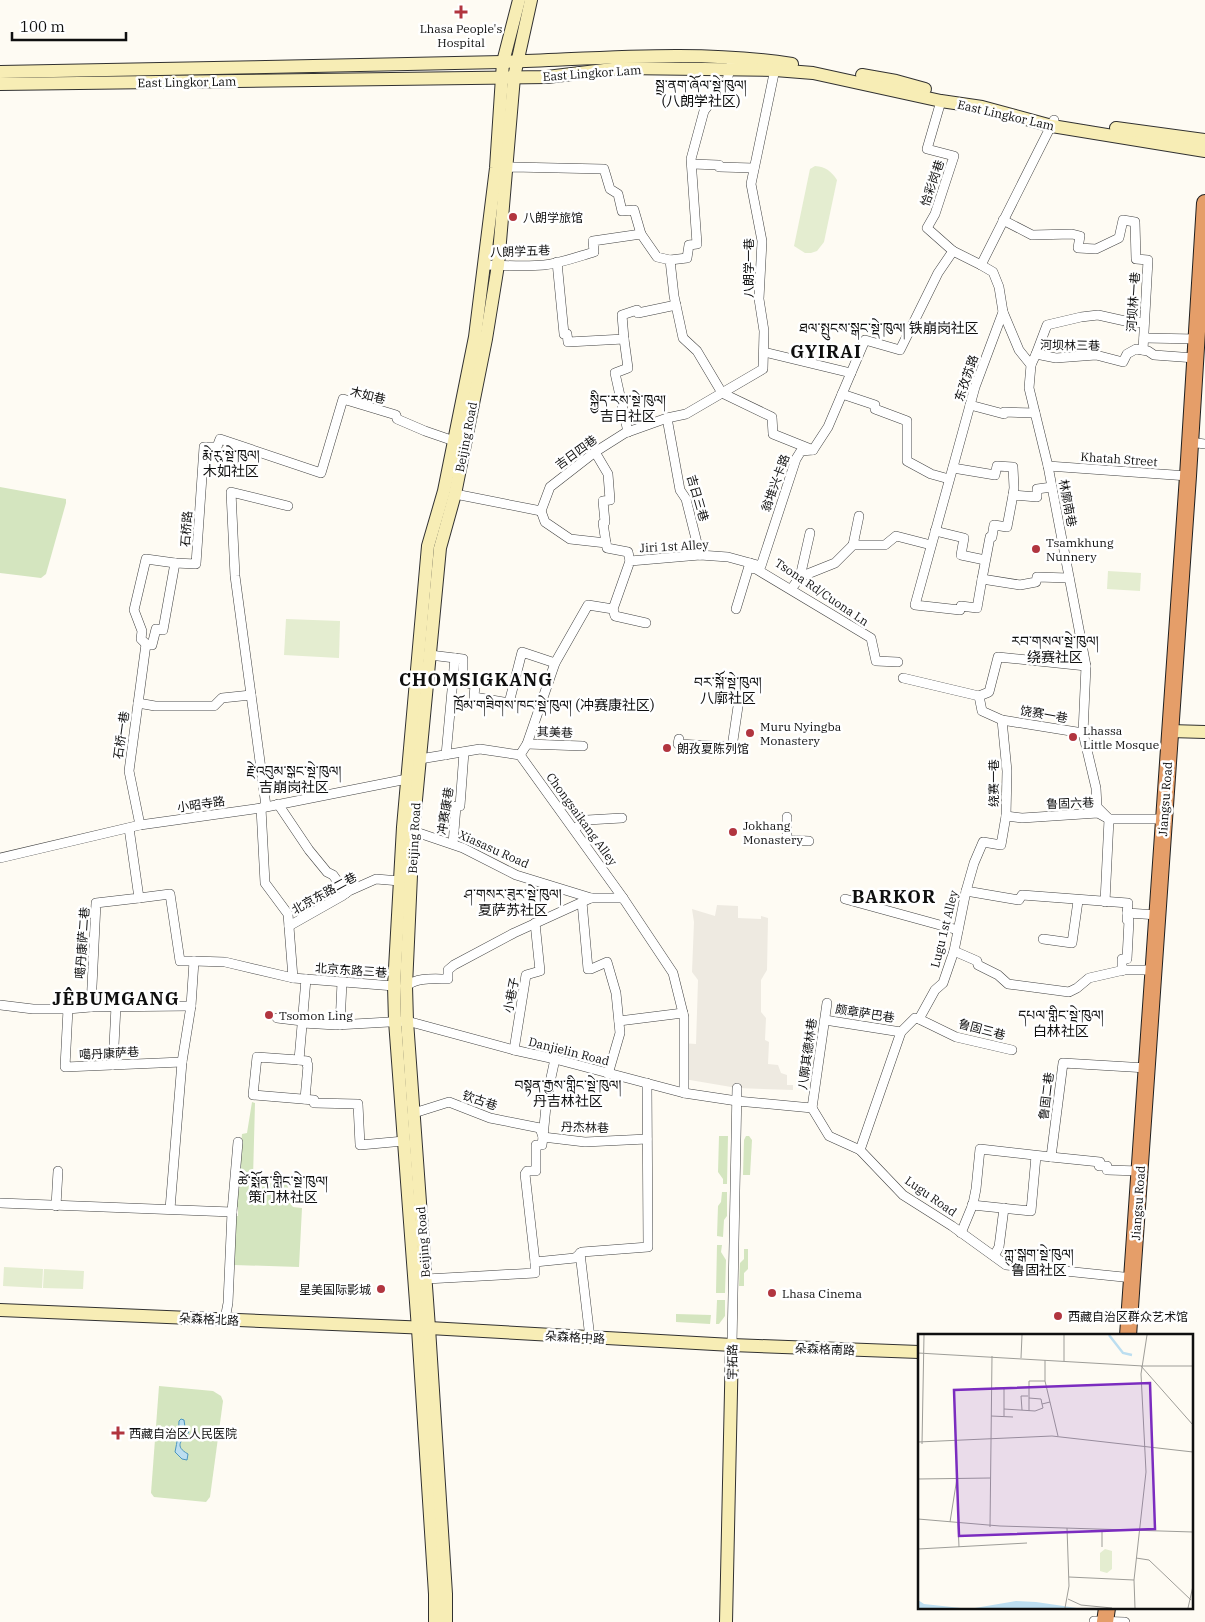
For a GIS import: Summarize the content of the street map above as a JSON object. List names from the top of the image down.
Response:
{
  "streets": {
    "highway": ["Jiangsu Road"],
    "main road": [
      "East Lingkor Lam",
      "Beijing Road",
      "朵森格北路",
      "朵森格中路",
      "朵森格南路",
      "宇拓路"
    ],
    "street": [
      "恰彩岗巷",
      "八朗学五巷",
      "八朗学一巷",
      "河坝林一巷",
      "河坝林三巷",
      "东孜苏路",
      "木如巷",
      "吉日四巷",
      "Khatah Street",
      "翁堆兴卡路",
      "吉日三巷",
      "林廓南巷",
      "石桥路",
      "Jiri 1st Alley",
      "Tsona Rd/Cuona Ln",
      "饶赛一巷",
      "其美巷",
      "石桥一巷",
      "绕赛一巷",
      "鲁固六巷",
      "小昭寺路",
      "冲赛康巷",
      "Chongsaikang Alley",
      "Xiasasu Road",
      "北京东路二巷",
      "Lugu 1st Alley",
      "噶丹康萨二巷",
      "北京东路三巷",
      "小巷子",
      "颇章萨巴巷",
      "鲁固三巷",
      "Danjielin Road",
      "噶丹康萨巷",
      "八廓其德林巷",
      "鲁固二巷",
      "钦古巷",
      "丹杰林巷",
      "Lugu Road"
    ]
  },
  "crossings": [
    ["East Lingkor Lam", "恰彩岗巷"],
    ["East Lingkor Lam", "八朗学一巷"],
    ["East Lingkor Lam", "Beijing Road"],
    ["恰彩岗巷", "东孜苏路"],
    ["恰彩岗巷", "翁堆兴卡路"],
    ["八朗学五巷", "Beijing Road"],
    ["八朗学一巷", "吉日四巷"],
    ["河坝林一巷", "河坝林三巷"],
    ["河坝林三巷", "林廓南巷"],
    ["木如巷", "Beijing Road"],
    ["木如巷", "石桥路"],
    ["Beijing Road", "小昭寺路"],
    ["Beijing Road", "Xiasasu Road"],
    ["Beijing Road", "北京东路二巷"],
    ["Beijing Road", "北京东路三巷"],
    ["Beijing Road", "Danjielin Road"],
    ["Beijing Road", "钦古巷"],
    ["Beijing Road", "朵森格北路"],
    ["Beijing Road", "朵森格中路"],
    ["吉日四巷", "吉日三巷"],
    ["Khatah Street", "林廓南巷"],
    ["Khatah Street", "Jiangsu Road"],
    ["翁堆兴卡路", "Tsona Rd/Cuona Ln"],
    ["吉日三巷", "Jiri 1st Alley"],
    ["林廓南巷", "饶赛一巷"],
    ["林廓南巷", "鲁固六巷"],
    ["饶赛一巷", "绕赛一巷"],
    ["石桥一巷", "小昭寺路"],
    ["绕赛一巷", "鲁固六巷"],
    ["绕赛一巷", "Lugu 1st Alley"],
    ["Jiangsu Road", "鲁固六巷"],
    ["Jiangsu Road", "鲁固二巷"],
    ["Jiangsu Road", "Lugu Road"],
    ["小昭寺路", "北京东路二巷"],
    ["冲赛康巷", "Xiasasu Road"],
    ["Chongsaikang Alley", "Xiasasu Road"],
    ["Chongsaikang Alley", "Danjielin Road"],
    ["北京东路二巷", "北京东路三巷"],
    ["Lugu 1st Alley", "颇章萨巴巷"],
    ["Lugu 1st Alley", "鲁固三巷"],
    ["北京东路三巷", "Danjielin Road"],
    ["小巷子", "Danjielin Road"],
    ["颇章萨巴巷", "八廓其德林巷"],
    ["Danjielin Road", "宇拓路"],
    ["八廓其德林巷", "Lugu Road"],
    ["钦古巷", "丹杰林巷"],
    ["朵森格北路", "朵森格中路"],
    ["朵森格中路", "朵森格南路"],
    ["朵森格中路", "宇拓路"],
    ["朵森格南路", "宇拓路"]
  ],
  "districts": [
    "སྦྲ་ནག་ཞོལ་སྡེ་ཁུལ། (八朗学社区)",
    "ཐལ་སྤུངས་སྒང་སྡེ་ཁུལ། 铁崩岗社区",
    "GYIRAI",
    "སྐྱིད་རས་སྡེ་ཁུལ། 吉日社区",
    "རྨེ་རུ་སྡེ་ཁུལ། 木如社区",
    "རབ་གསལ་སྡེ་ཁུལ། 绕赛社区",
    "CHOMSIGKANG",
    "བར་སྐོ་སྡེ་ཁུལ། 八廓社区",
    "ཁྲོམ་གཟིགས་ཁང་སྡེ་ཁུལ། (冲赛康社区)",
    "རྗེ་འབུམ་སྒང་སྡེ་ཁུལ། 吉崩岗社区",
    "ཤ་གསར་ཟུར་སྡེ་ཁུལ། 夏萨苏社区",
    "BARKOR",
    "JÊBUMGANG",
    "དཔལ་གླིང་སྡེ་ཁུལ། 白林社区",
    "བསྟན་རྒྱས་གླིང་སྡེ་ཁུལ། 丹吉林社区",
    "ཚེ་སྨོན་གླིང་སྡེ་ཁུལ། 策门林社区",
    "ཀླུ་སྒུག་སྡེ་ཁུལ། 鲁固社区"
  ],
  "places": {
    "health": ["Lhasa People's Hospital", "西藏自治区人民医院"],
    "other": [
      "八朗学旅馆",
      "Tsamkhung Nunnery",
      "Muru Nyingba Monastery",
      "Lhassa Little Mosque",
      "朗孜夏陈列馆",
      "Jokhang Monastery",
      "Tsomon Ling",
      "星美国际影城",
      "Lhasa Cinema",
      "西藏自治区群众艺术馆"
    ]
  },
  "scale_bar": "100 m"
}
